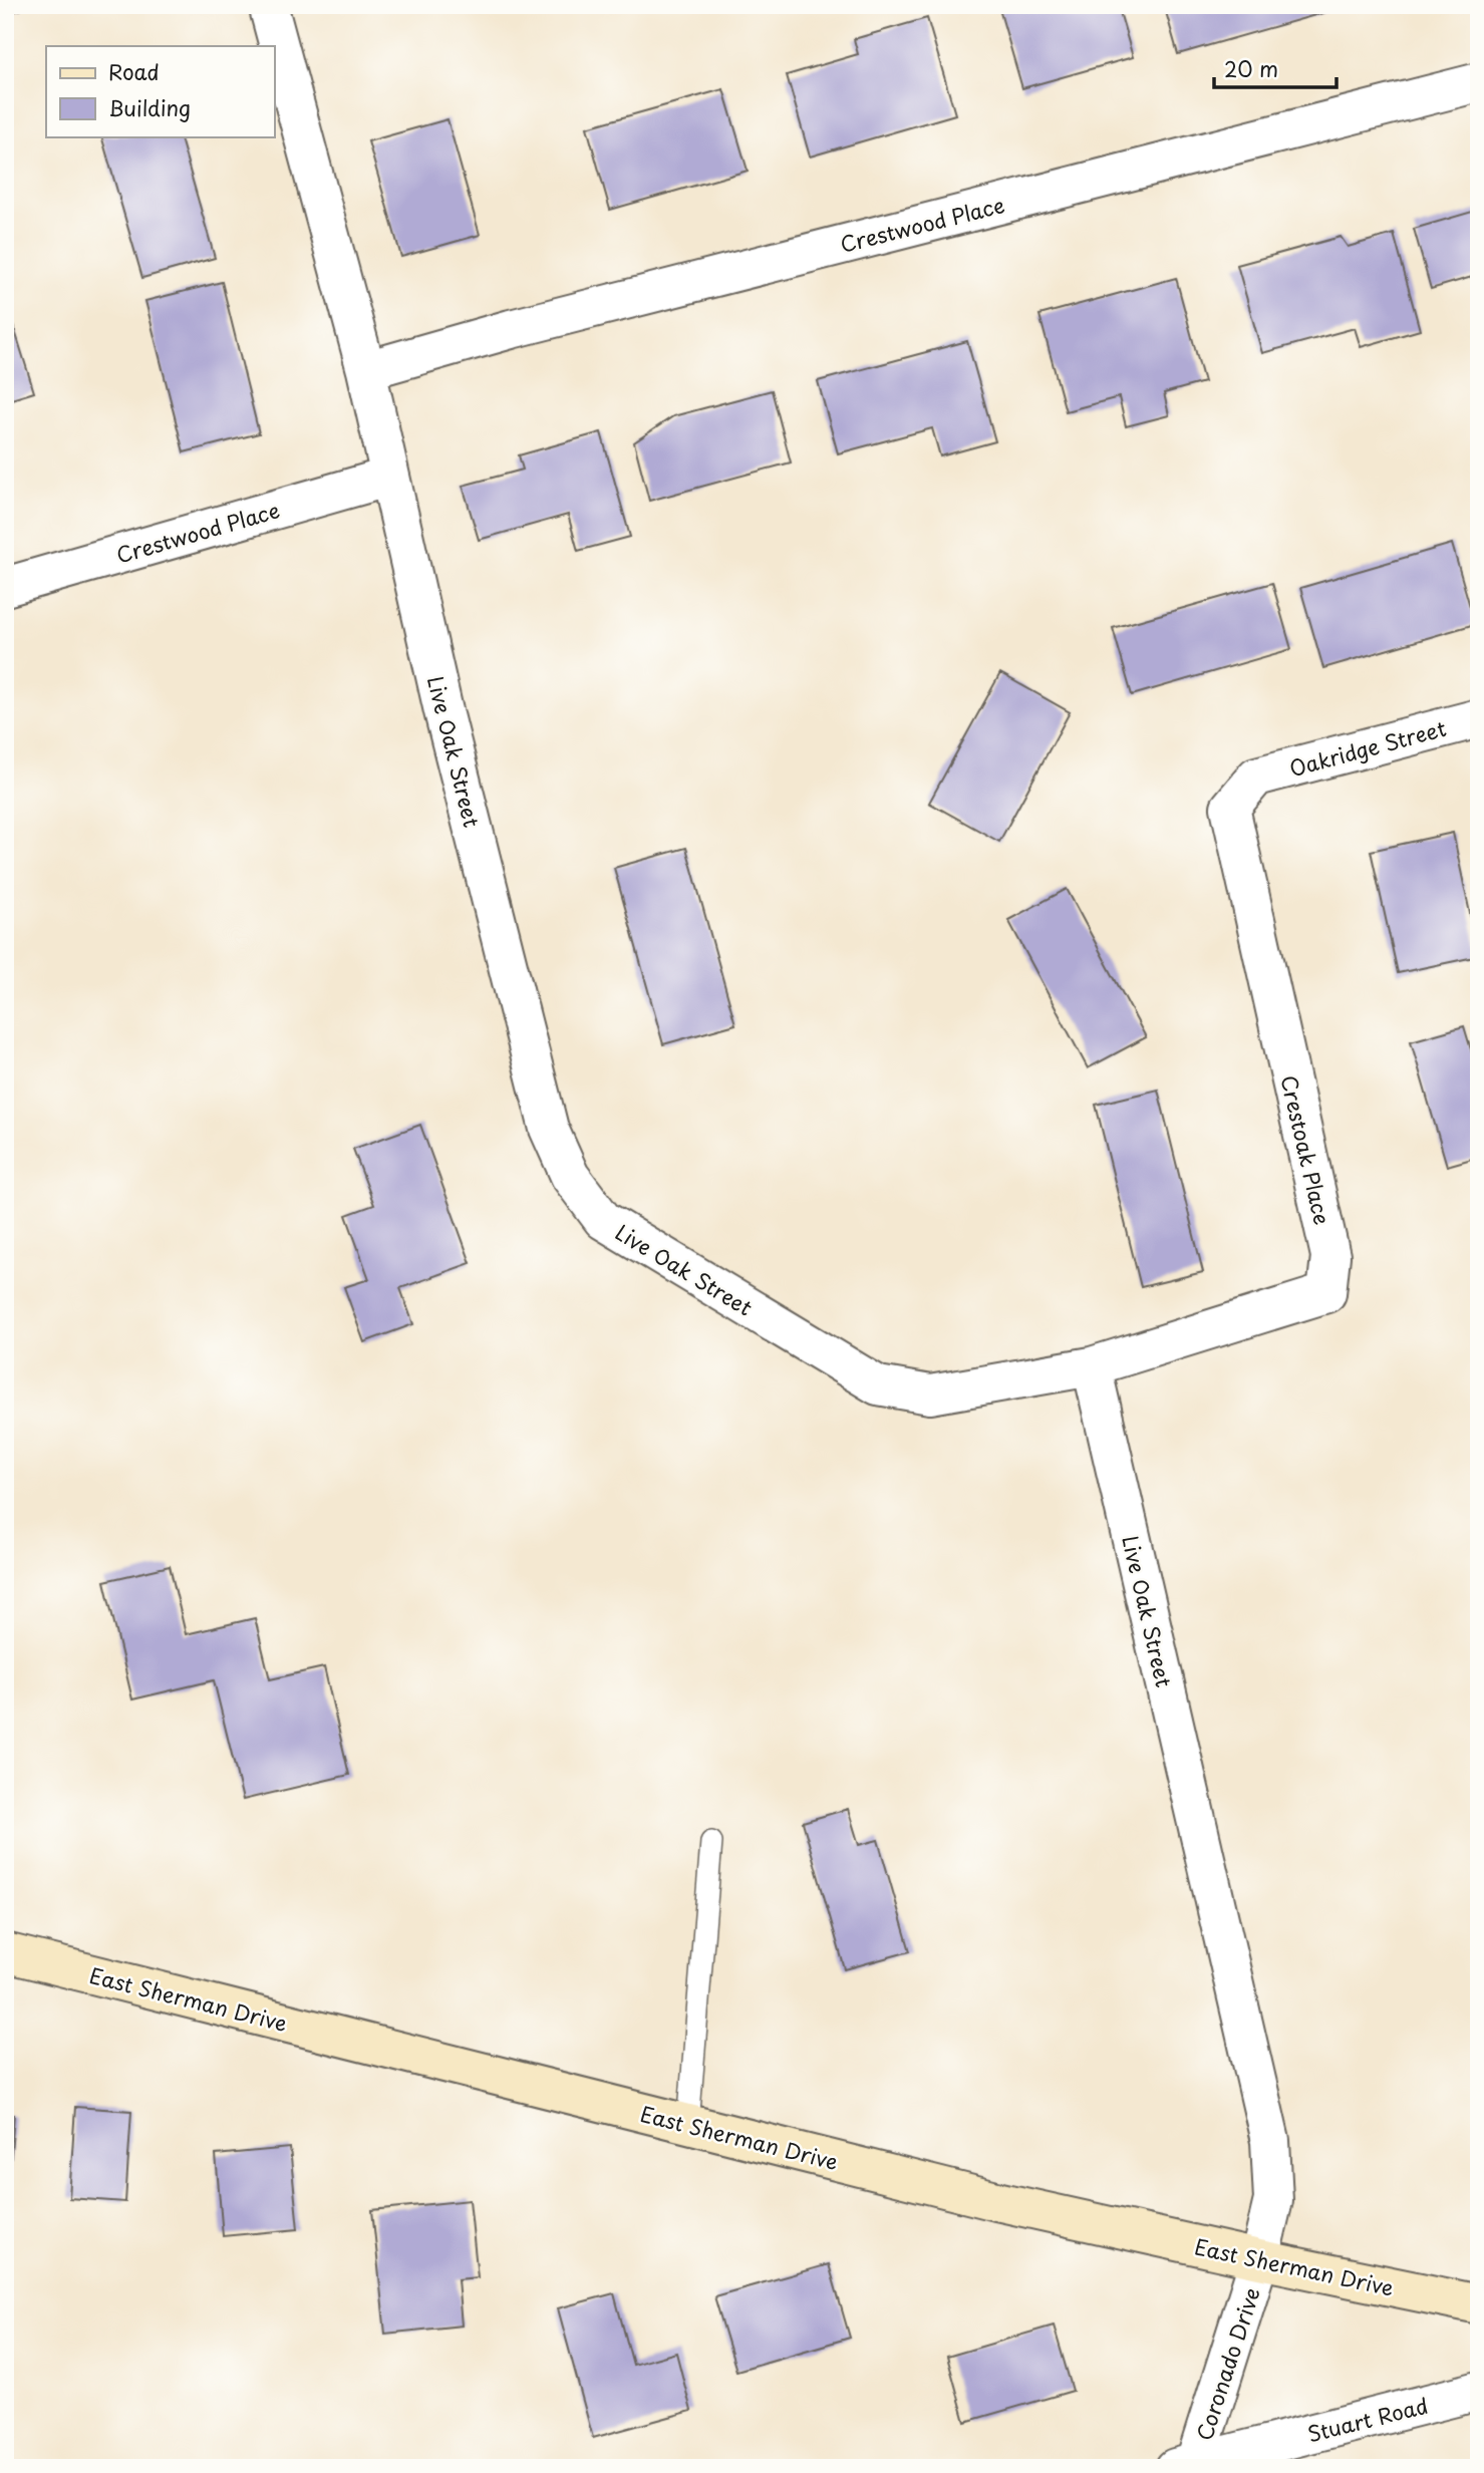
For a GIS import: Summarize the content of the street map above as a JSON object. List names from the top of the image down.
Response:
{
  "streets": {
    "main road": ["East Sherman Drive"],
    "street": [
      "Crestwood Place",
      "Oakridge Street",
      "Live Oak Street",
      "Crestoak Place",
      "Coronado Drive",
      "Stuart Road"
    ]
  },
  "crossings": [
    ["Crestwood Place", "Live Oak Street"],
    ["Oakridge Street", "Crestoak Place"],
    ["Live Oak Street", "Crestoak Place"],
    ["Live Oak Street", "East Sherman Drive"],
    ["Live Oak Street", "Coronado Drive"],
    ["East Sherman Drive", "Coronado Drive"],
    ["Coronado Drive", "Stuart Road"]
  ],
  "legend": ["Road", "Building"],
  "scale_bar": "20 m"
}
